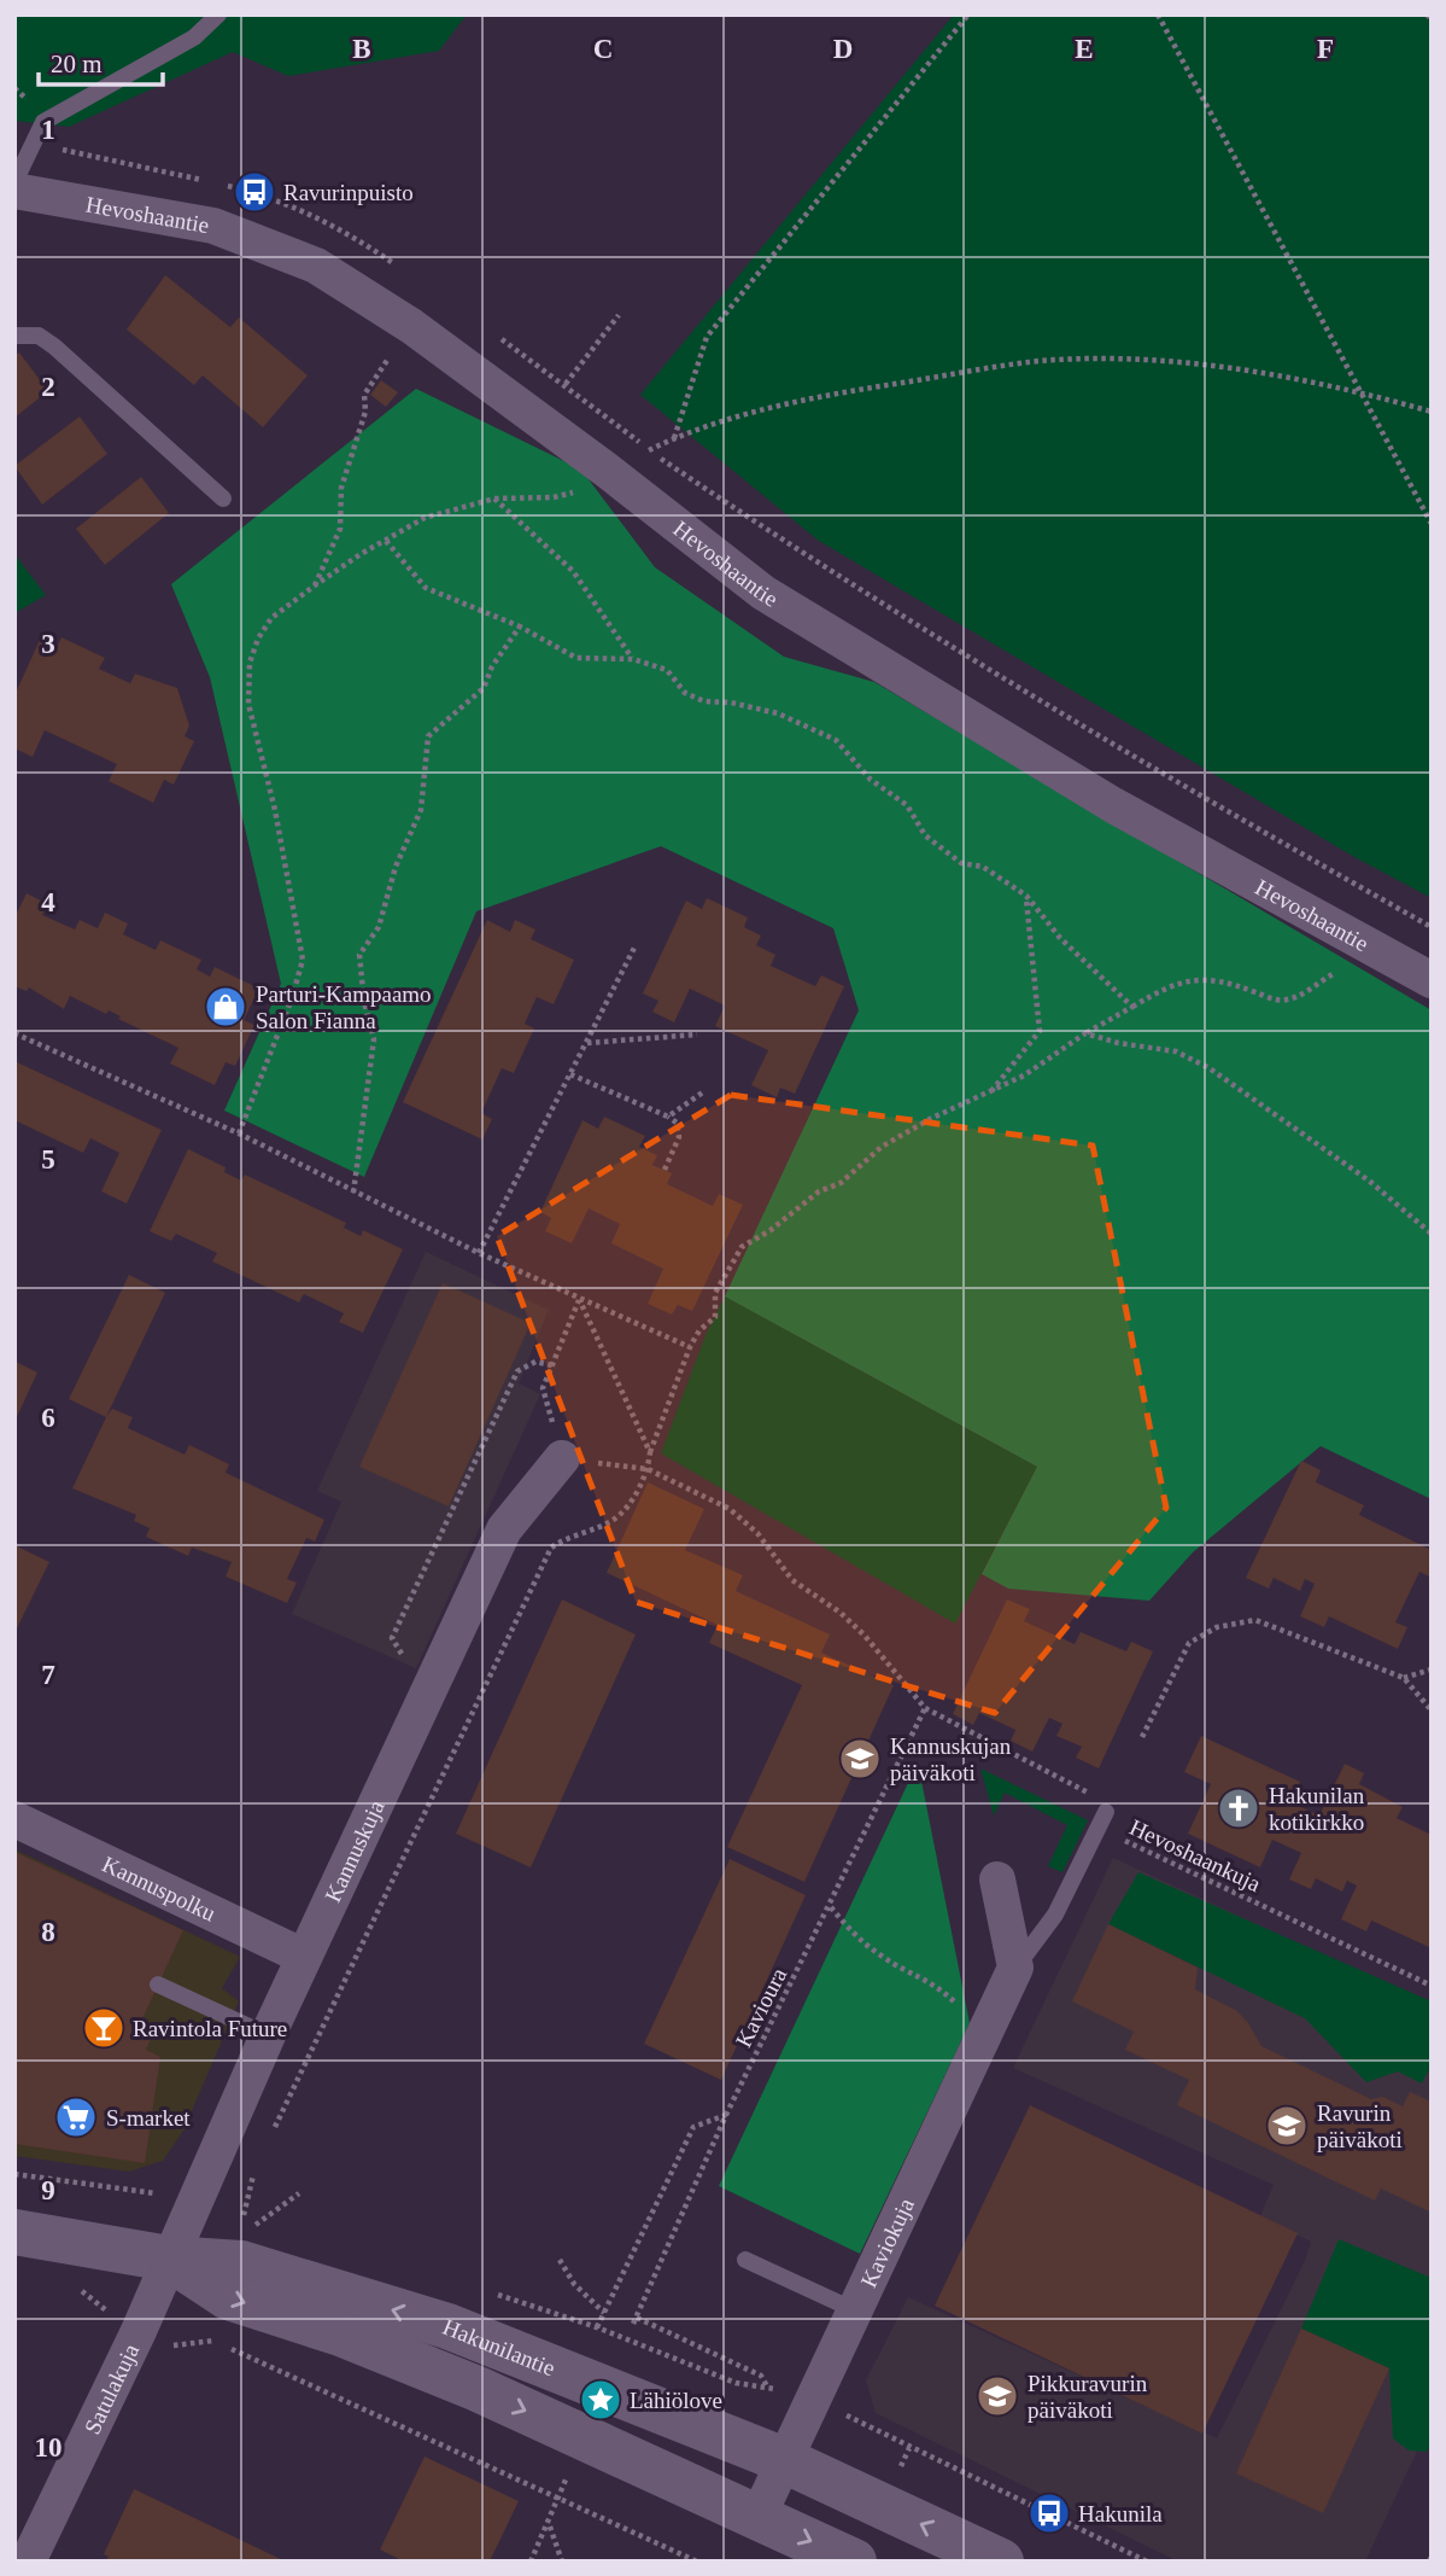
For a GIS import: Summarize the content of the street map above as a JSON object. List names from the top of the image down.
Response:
{
  "streets": {
    "main road": ["Hakunilantie"],
    "street": [
      "Hevoshaantie",
      "Kannuskuja",
      "Kannuspolku",
      "Kaviokuja",
      "Satulakuja"
    ],
    "path": ["Hevoshaankuja", "Kavioura"]
  },
  "crossings": [
    ["Kannuskuja", "Kannuspolku"],
    ["Kannuskuja", "Hakunilantie"],
    ["Kannuskuja", "Satulakuja"],
    ["Hevoshaankuja", "Kavioura"],
    ["Hevoshaankuja", "Kaviokuja"],
    ["Kaviokuja", "Hakunilantie"],
    ["Hakunilantie", "Satulakuja"]
  ],
  "places": {
    "bus stop": ["Ravurinpuisto", "Hakunila"],
    "shop": ["Parturi-Kampaamo Salon Fianna"],
    "school or university": ["Kannuskujan päiväkoti", "Ravurin päiväkoti", "Pikkuravurin päiväkoti"],
    "church": ["Hakunilan kotikirkko"],
    "bar": ["Ravintola Future"],
    "supermarket": ["S-market"],
    "place": ["Lähiölove"]
  },
  "scale_bar": "20 m",
  "grid": {
    "columns": [
      "B",
      "C",
      "D",
      "E",
      "F"
    ],
    "rows": [
      "1",
      "2",
      "3",
      "4",
      "5",
      "6",
      "7",
      "8",
      "9",
      "10"
    ]
  }
}
